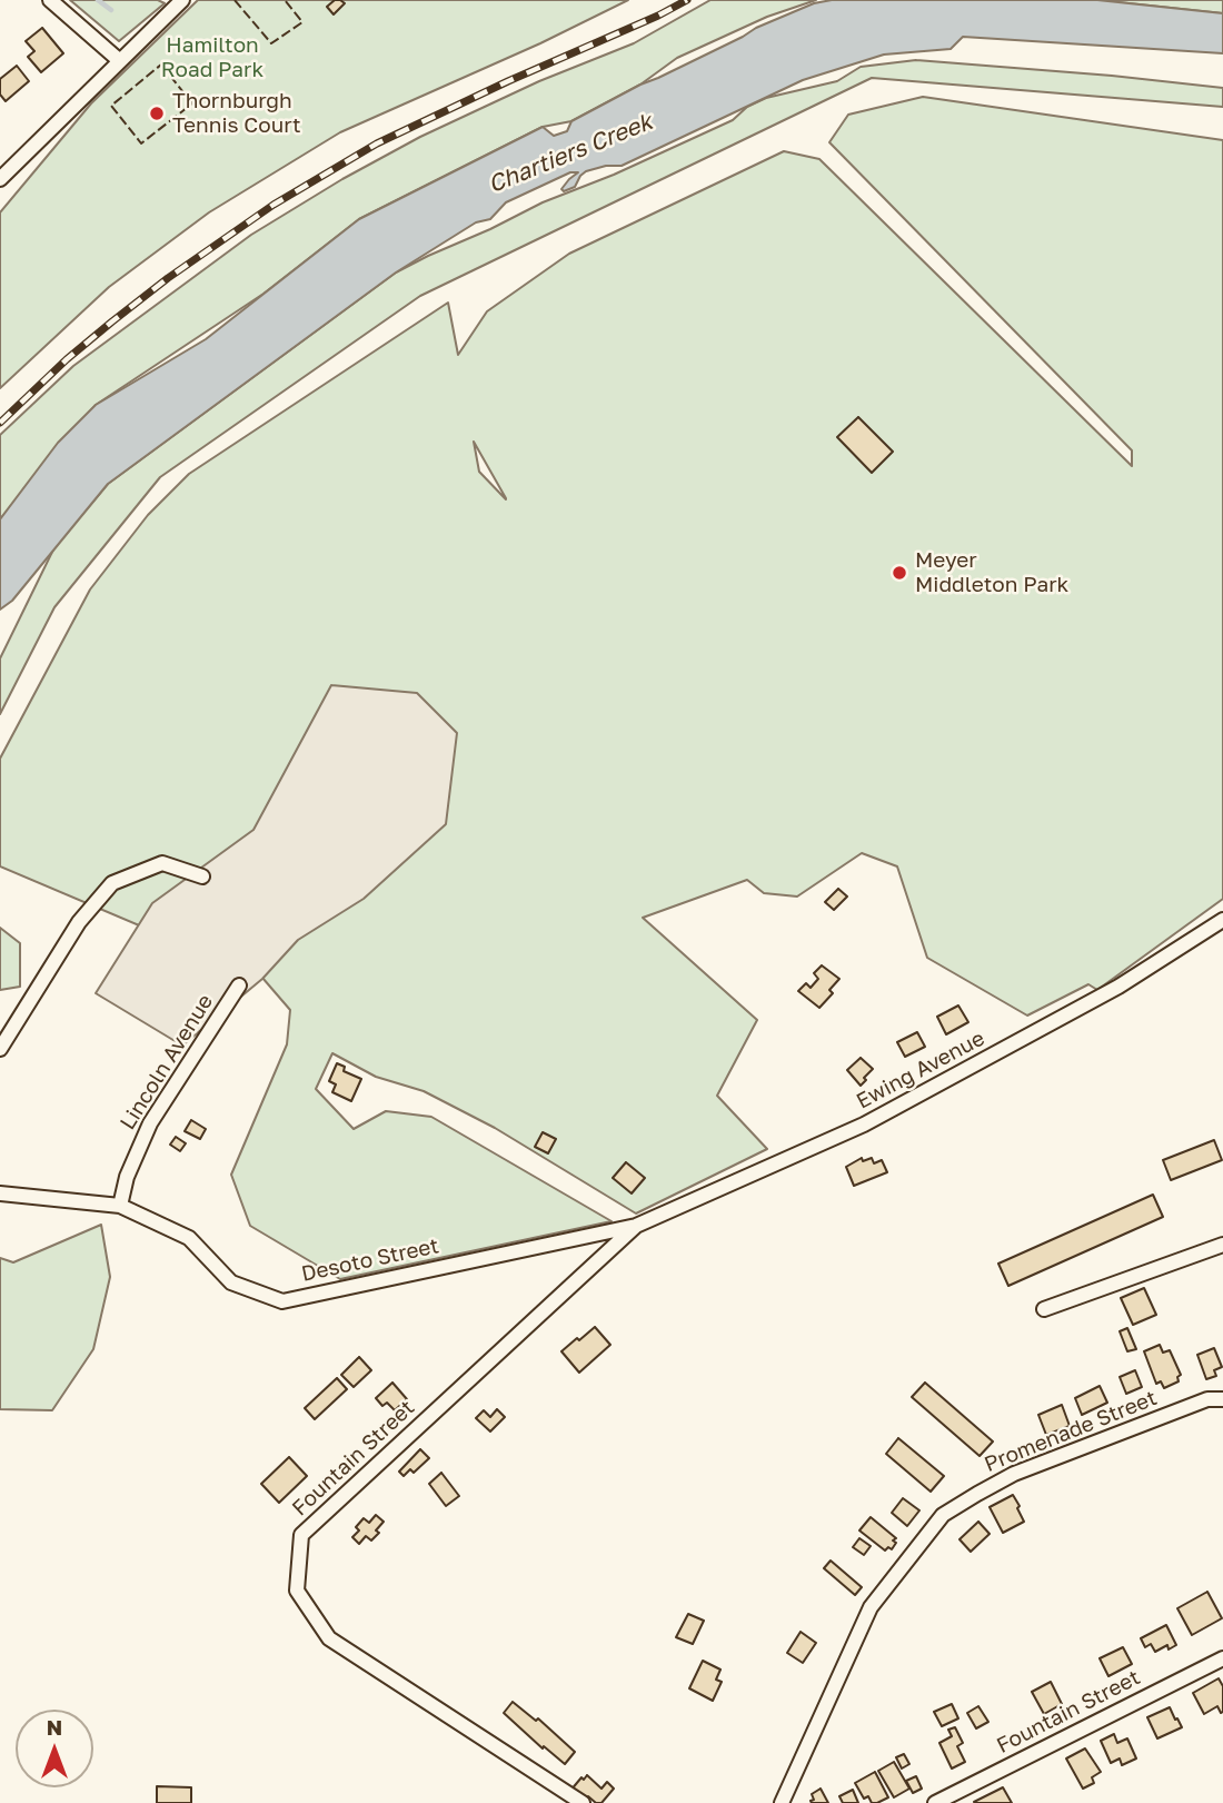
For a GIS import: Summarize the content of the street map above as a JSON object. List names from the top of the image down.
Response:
{
  "streets": {
    "street": [
      "Lincoln Avenue",
      "Ewing Avenue",
      "Desoto Street",
      "Promenade Street",
      "Fountain Street"
    ]
  },
  "crossings": [
    ["Lincoln Avenue", "Desoto Street"],
    ["Ewing Avenue", "Desoto Street"],
    ["Ewing Avenue", "Fountain Street"],
    ["Desoto Street", "Fountain Street"]
  ],
  "water": ["Chartiers Creek"],
  "parks": ["Hamilton Road Park"],
  "places": ["Thornburgh Tennis Court", "Meyer Middleton Park"],
  "north": "top"
}
